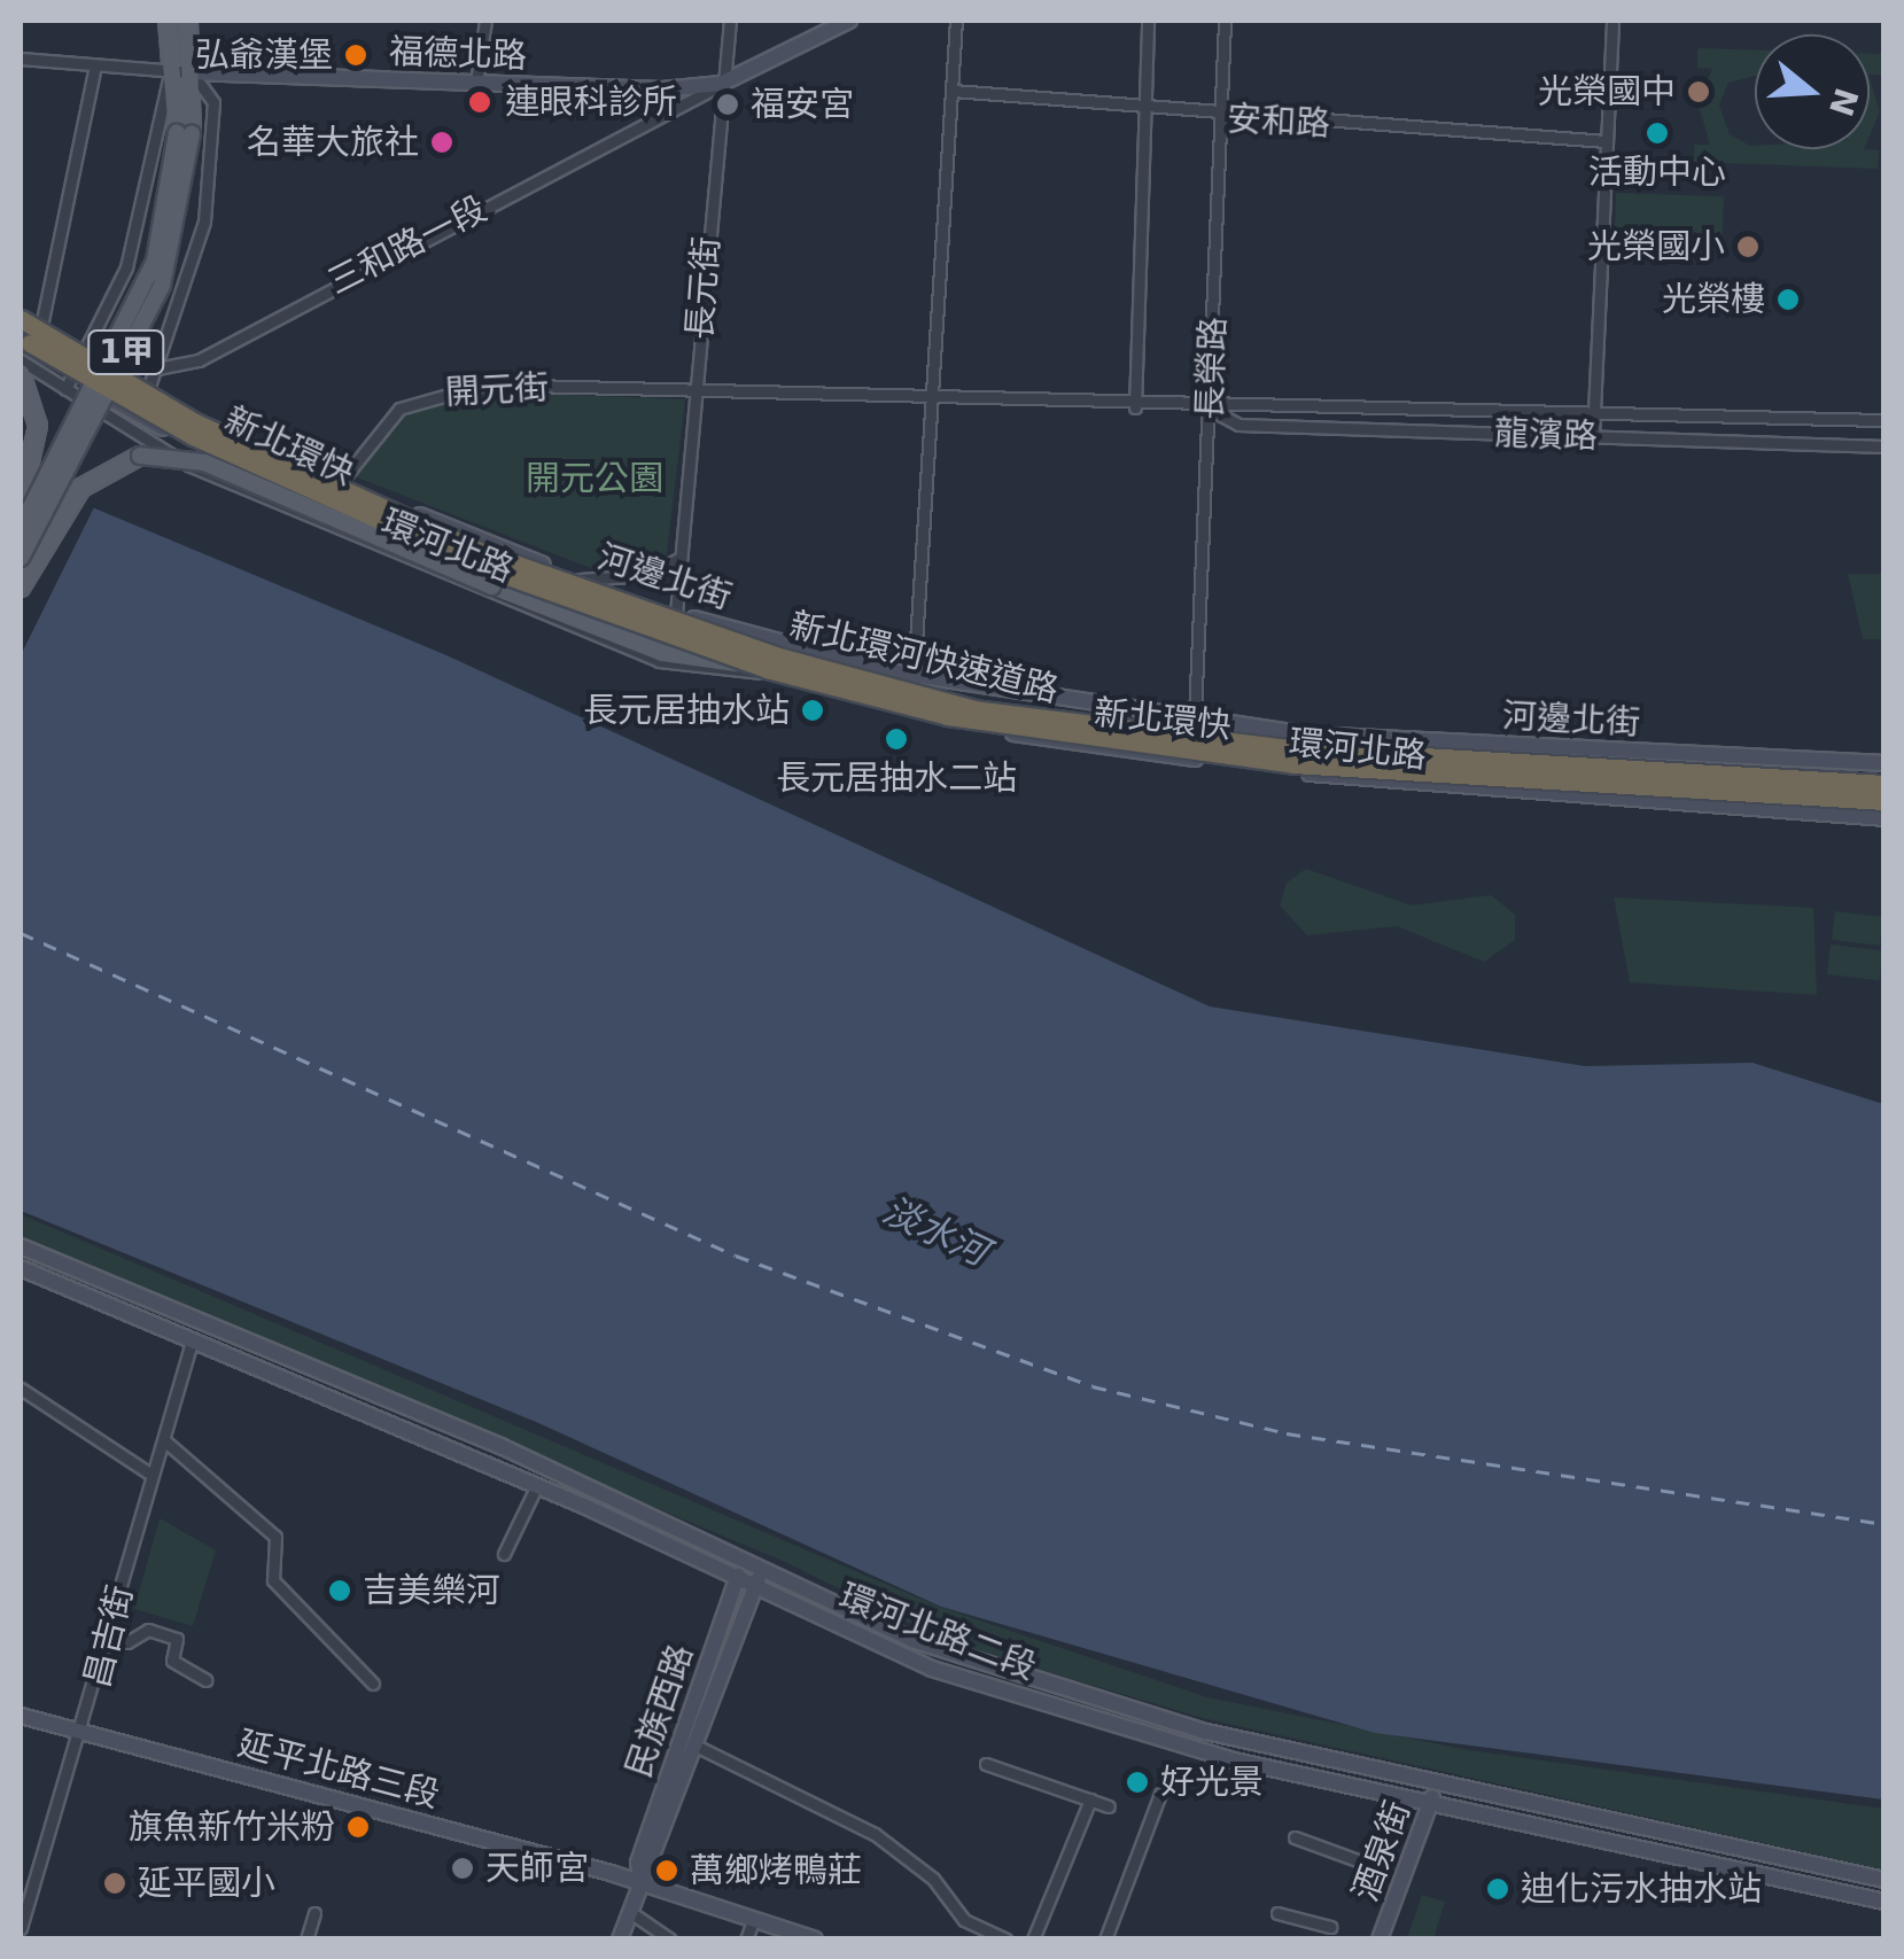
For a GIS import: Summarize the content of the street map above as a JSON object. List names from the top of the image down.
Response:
{
  "streets": {
    "highway": ["新北環快", "新北環河快速道路"],
    "main road": ["1甲"],
    "street": [
      "福德北路",
      "安和路",
      "三和路一段",
      "長元街",
      "長榮路",
      "開元街",
      "龍濱路",
      "環河北路",
      "河邊北街",
      "環河北路二段",
      "昌吉街",
      "民族西路",
      "延平北路三段",
      "酒泉街"
    ]
  },
  "crossings": [
    ["福德北路", "三和路一段"],
    ["福德北路", "長元街"],
    ["福德北路", "1甲"],
    ["安和路", "長榮路"],
    ["三和路一段", "長元街"],
    ["長元街", "開元街"],
    ["長元街", "龍濱路"],
    ["長元街", "河邊北街"],
    ["長榮路", "龍濱路"],
    ["長榮路", "河邊北街"],
    ["開元街", "龍濱路"],
    ["開元街", "河邊北街"],
    ["河邊北街", "新北環河快速道路"],
    ["環河北路二段", "昌吉街"],
    ["環河北路二段", "民族西路"],
    ["環河北路二段", "酒泉街"],
    ["昌吉街", "延平北路三段"],
    ["民族西路", "延平北路三段"]
  ],
  "water": ["淡水河"],
  "parks": ["開元公園"],
  "places": [
    "弘爺漢堡",
    "光榮國中",
    "連眼科診所",
    "福安宮",
    "活動中心",
    "名華大旅社",
    "光榮國小",
    "光榮樓",
    "長元居抽水站",
    "長元居抽水二站",
    "吉美樂河",
    "好光景",
    "旗魚新竹米粉",
    "天師宮",
    "萬鄉烤鴨莊",
    "延平國小",
    "迪化污水抽水站"
  ],
  "north": "right"
}
